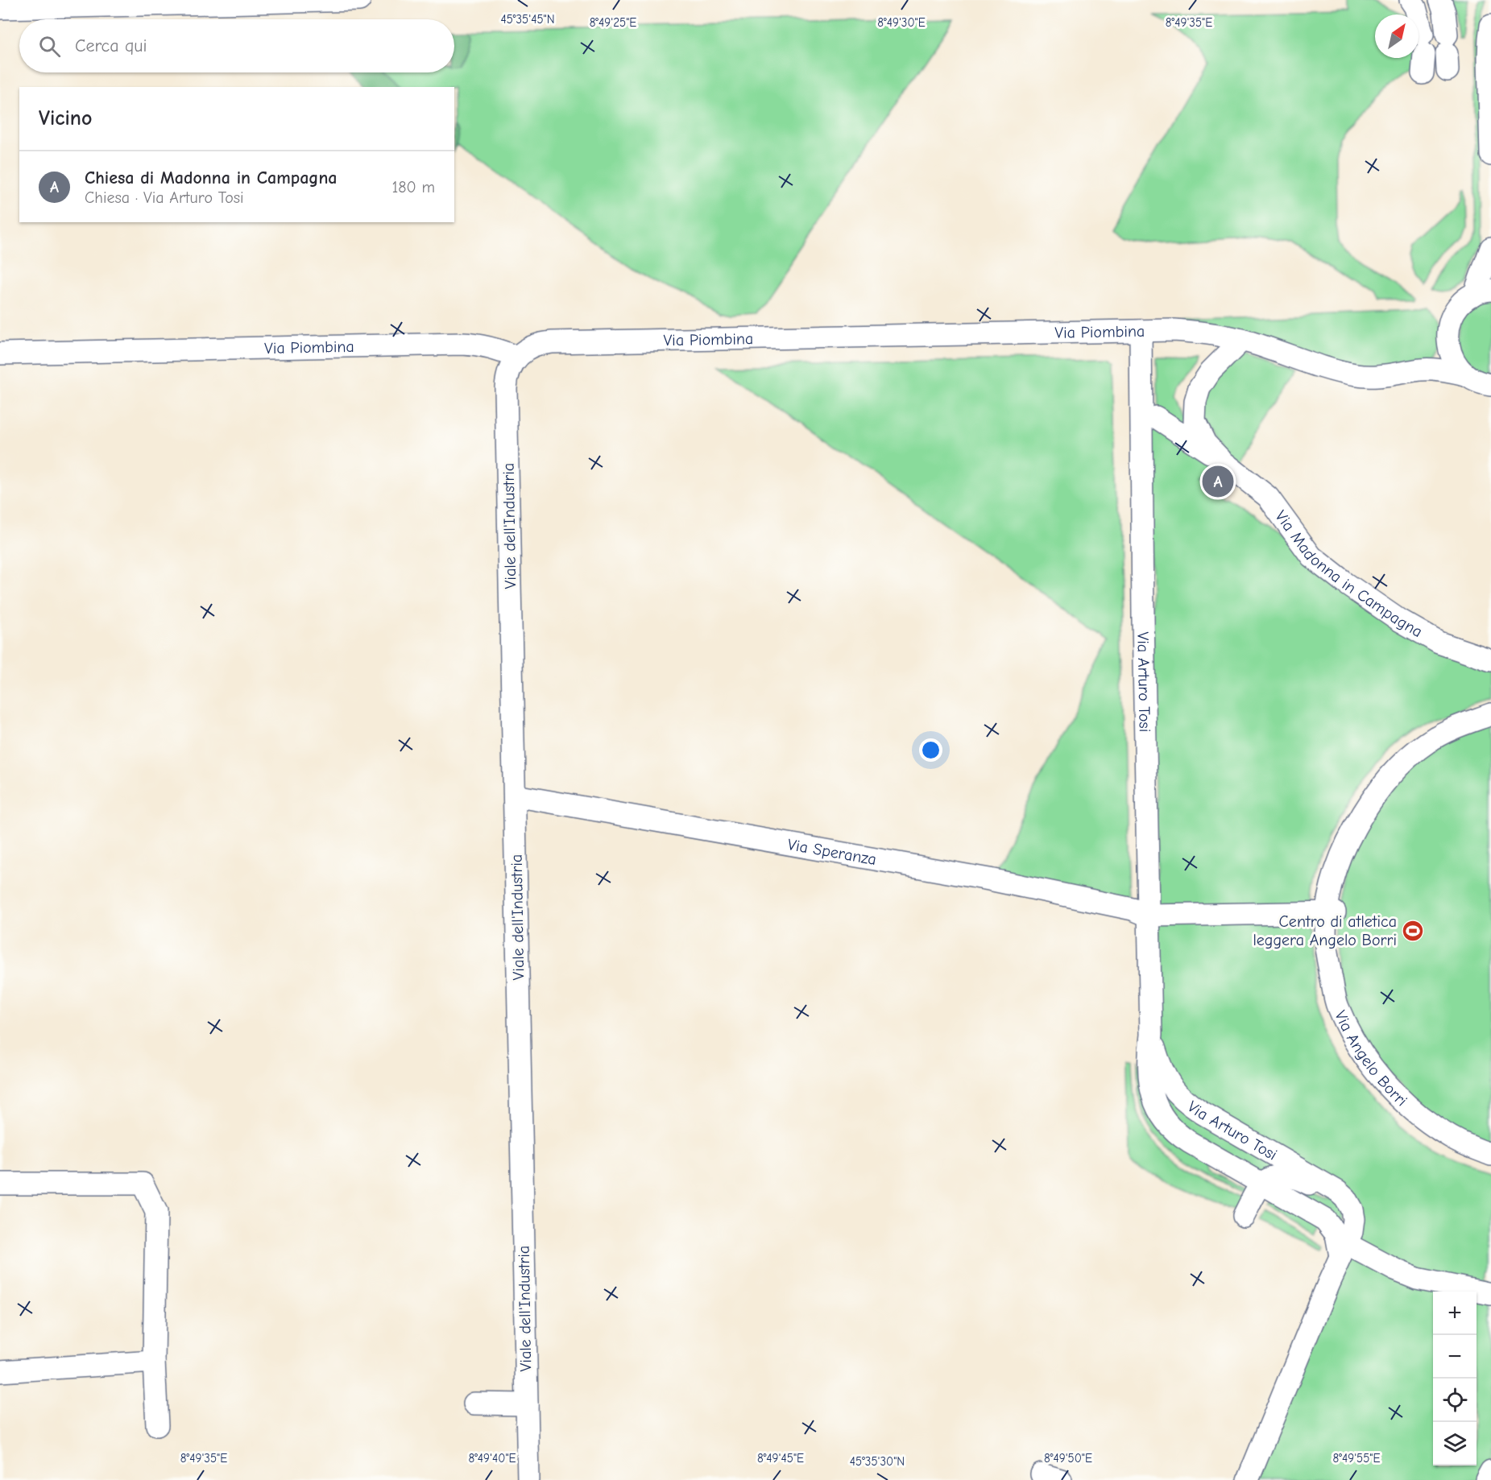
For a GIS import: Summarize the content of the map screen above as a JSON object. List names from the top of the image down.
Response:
{
  "streets": {
    "street": [
      "Via Piombina",
      "Viale dell'Industria",
      "Via Madonna in Campagna",
      "Via Arturo Tosi",
      "Via Speranza",
      "Via Angelo Borri"
    ]
  },
  "crossings": [
    ["Via Piombina", "Viale dell'Industria"],
    ["Via Piombina", "Via Madonna in Campagna"],
    ["Via Piombina", "Via Arturo Tosi"],
    ["Viale dell'Industria", "Via Speranza"],
    ["Via Arturo Tosi", "Via Speranza"]
  ],
  "places": {
    "sports": ["Centro di atletica leggera Angelo Borri"]
  },
  "north": "top right",
  "page": {
    "search": "Cerca qui",
    "heading": "Vicino",
    "list": [
      {
        "mark": "A",
        "name": "Chiesa di Madonna in Campagna",
        "note": "Chiesa · Via Arturo Tosi",
        "value": "180 m"
      }
    ],
    "pins": "A",
    "map_buttons": ["+", "−"]
  },
  "coordinates": [
    "45°35'45\"N",
    "8°49'25\"E",
    "8°49'35\"E",
    "8°49'30\"E",
    "8°49'40\"E",
    "8°49'45\"E",
    "8°49'50\"E",
    "8°49'55\"E",
    "45°35'30\"N"
  ]
}
